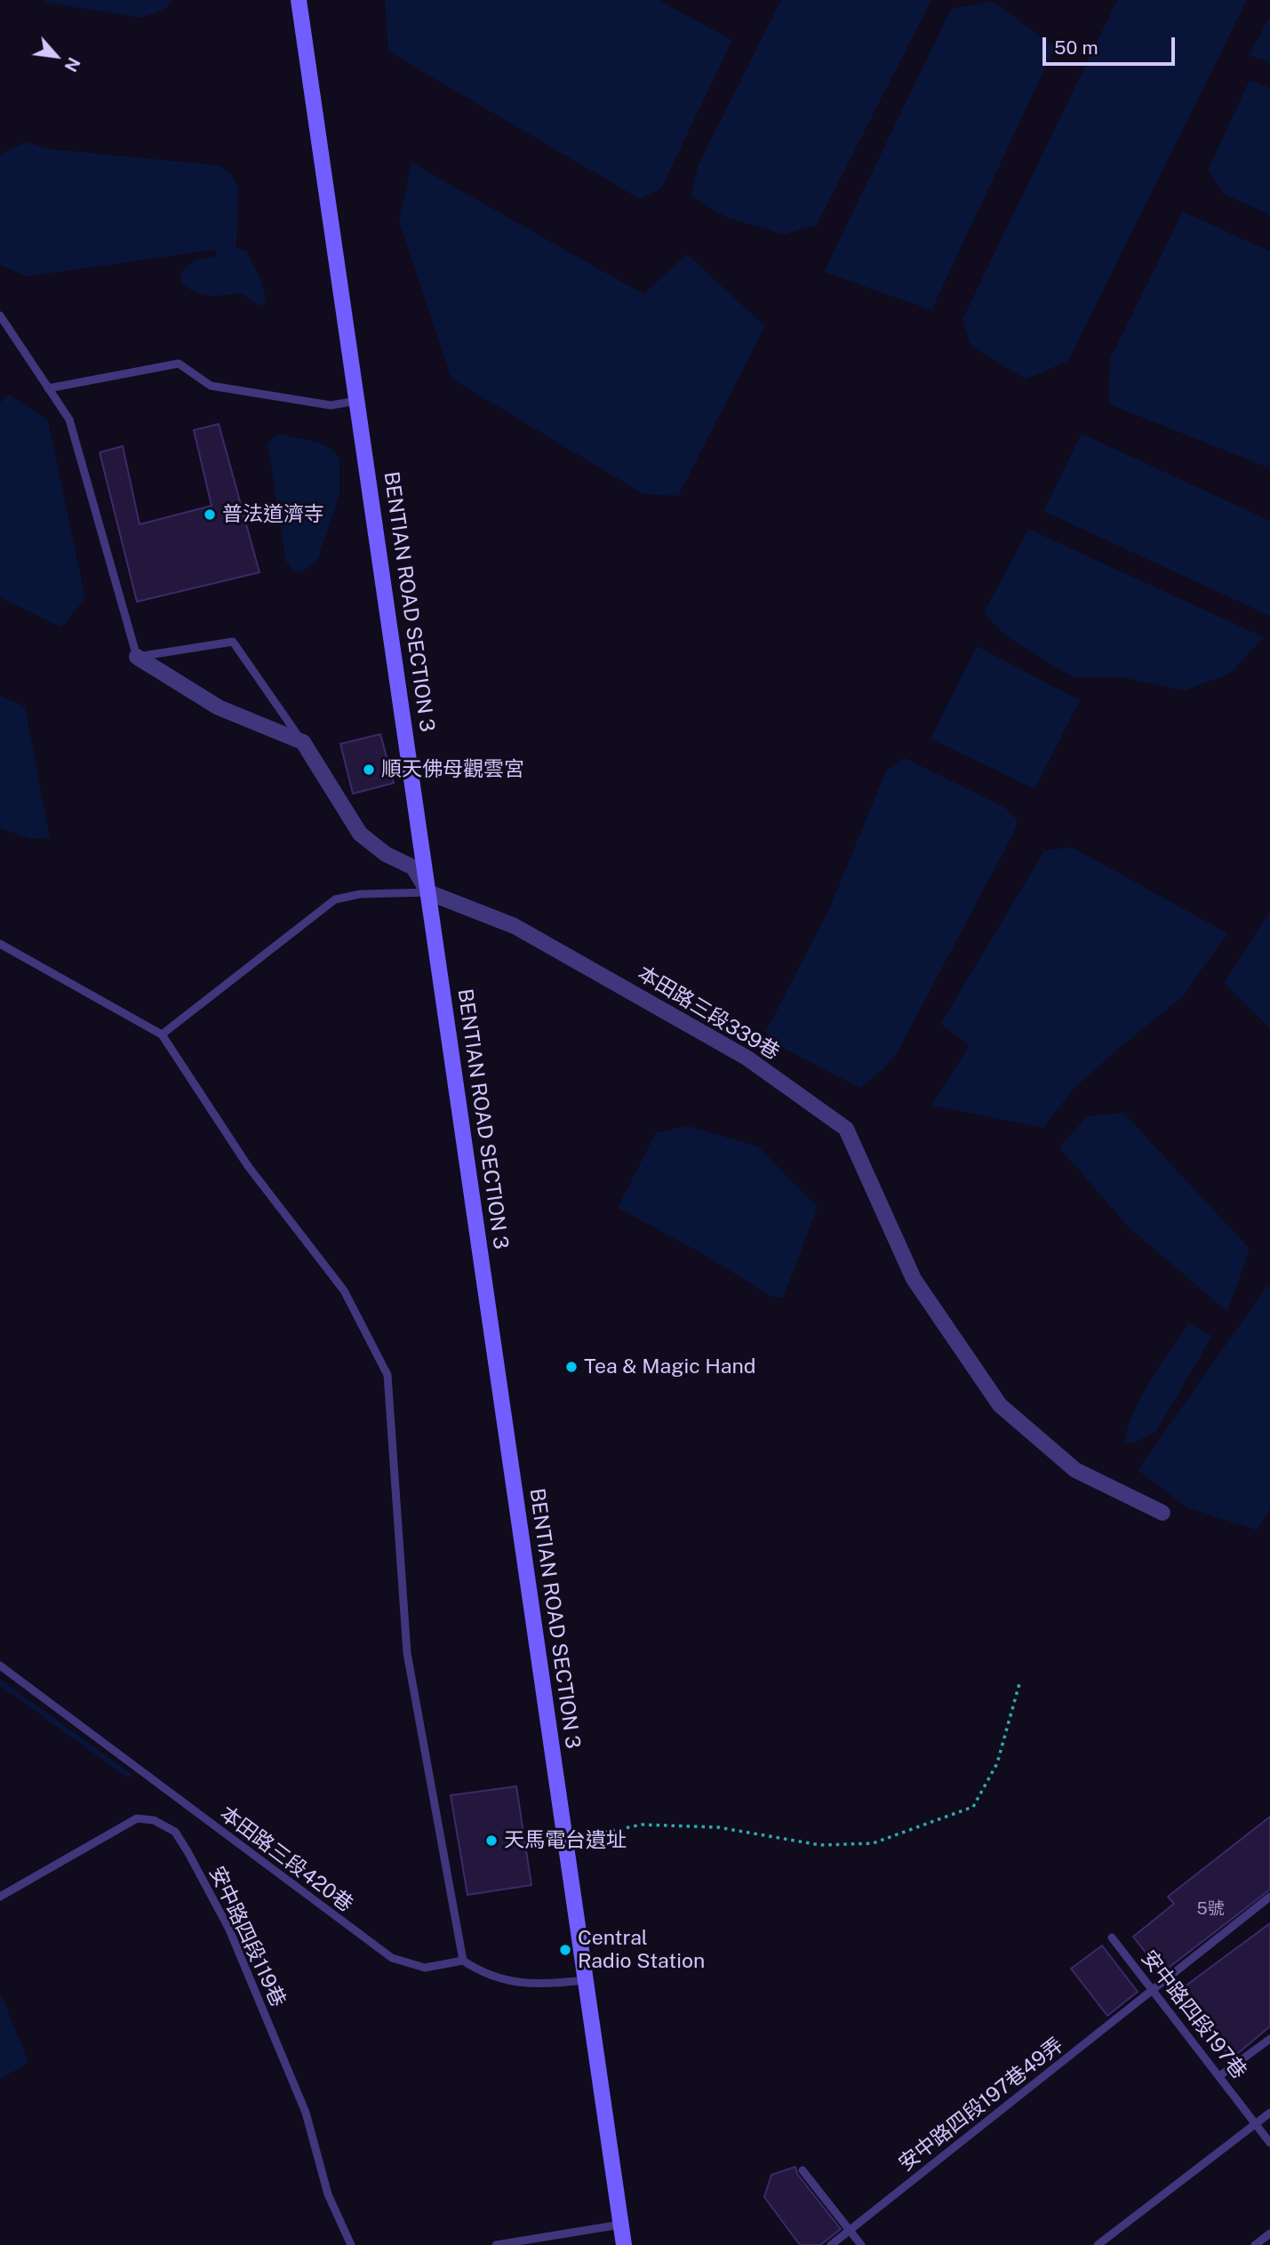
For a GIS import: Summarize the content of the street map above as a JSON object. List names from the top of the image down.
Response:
{
  "streets": {
    "street": ["BENTIAN ROAD SECTION 3", "本田路三段339巷"],
    "lane": [
      "本田路三段420巷",
      "安中路四段119巷",
      "安中路四段197巷",
      "安中路四段197巷49弄"
    ]
  },
  "crossings": [
    ["BENTIAN ROAD SECTION 3", "本田路三段339巷"],
    ["安中路四段197巷", "安中路四段197巷49弄"]
  ],
  "places": [
    "普法道濟寺",
    "順天佛母觀雲宮",
    "Tea & Magic Hand",
    "天馬電台遺址",
    "Central Radio Station"
  ],
  "house_numbers": ["5號"],
  "scale_bar": "50 m",
  "north": "bottom right"
}
